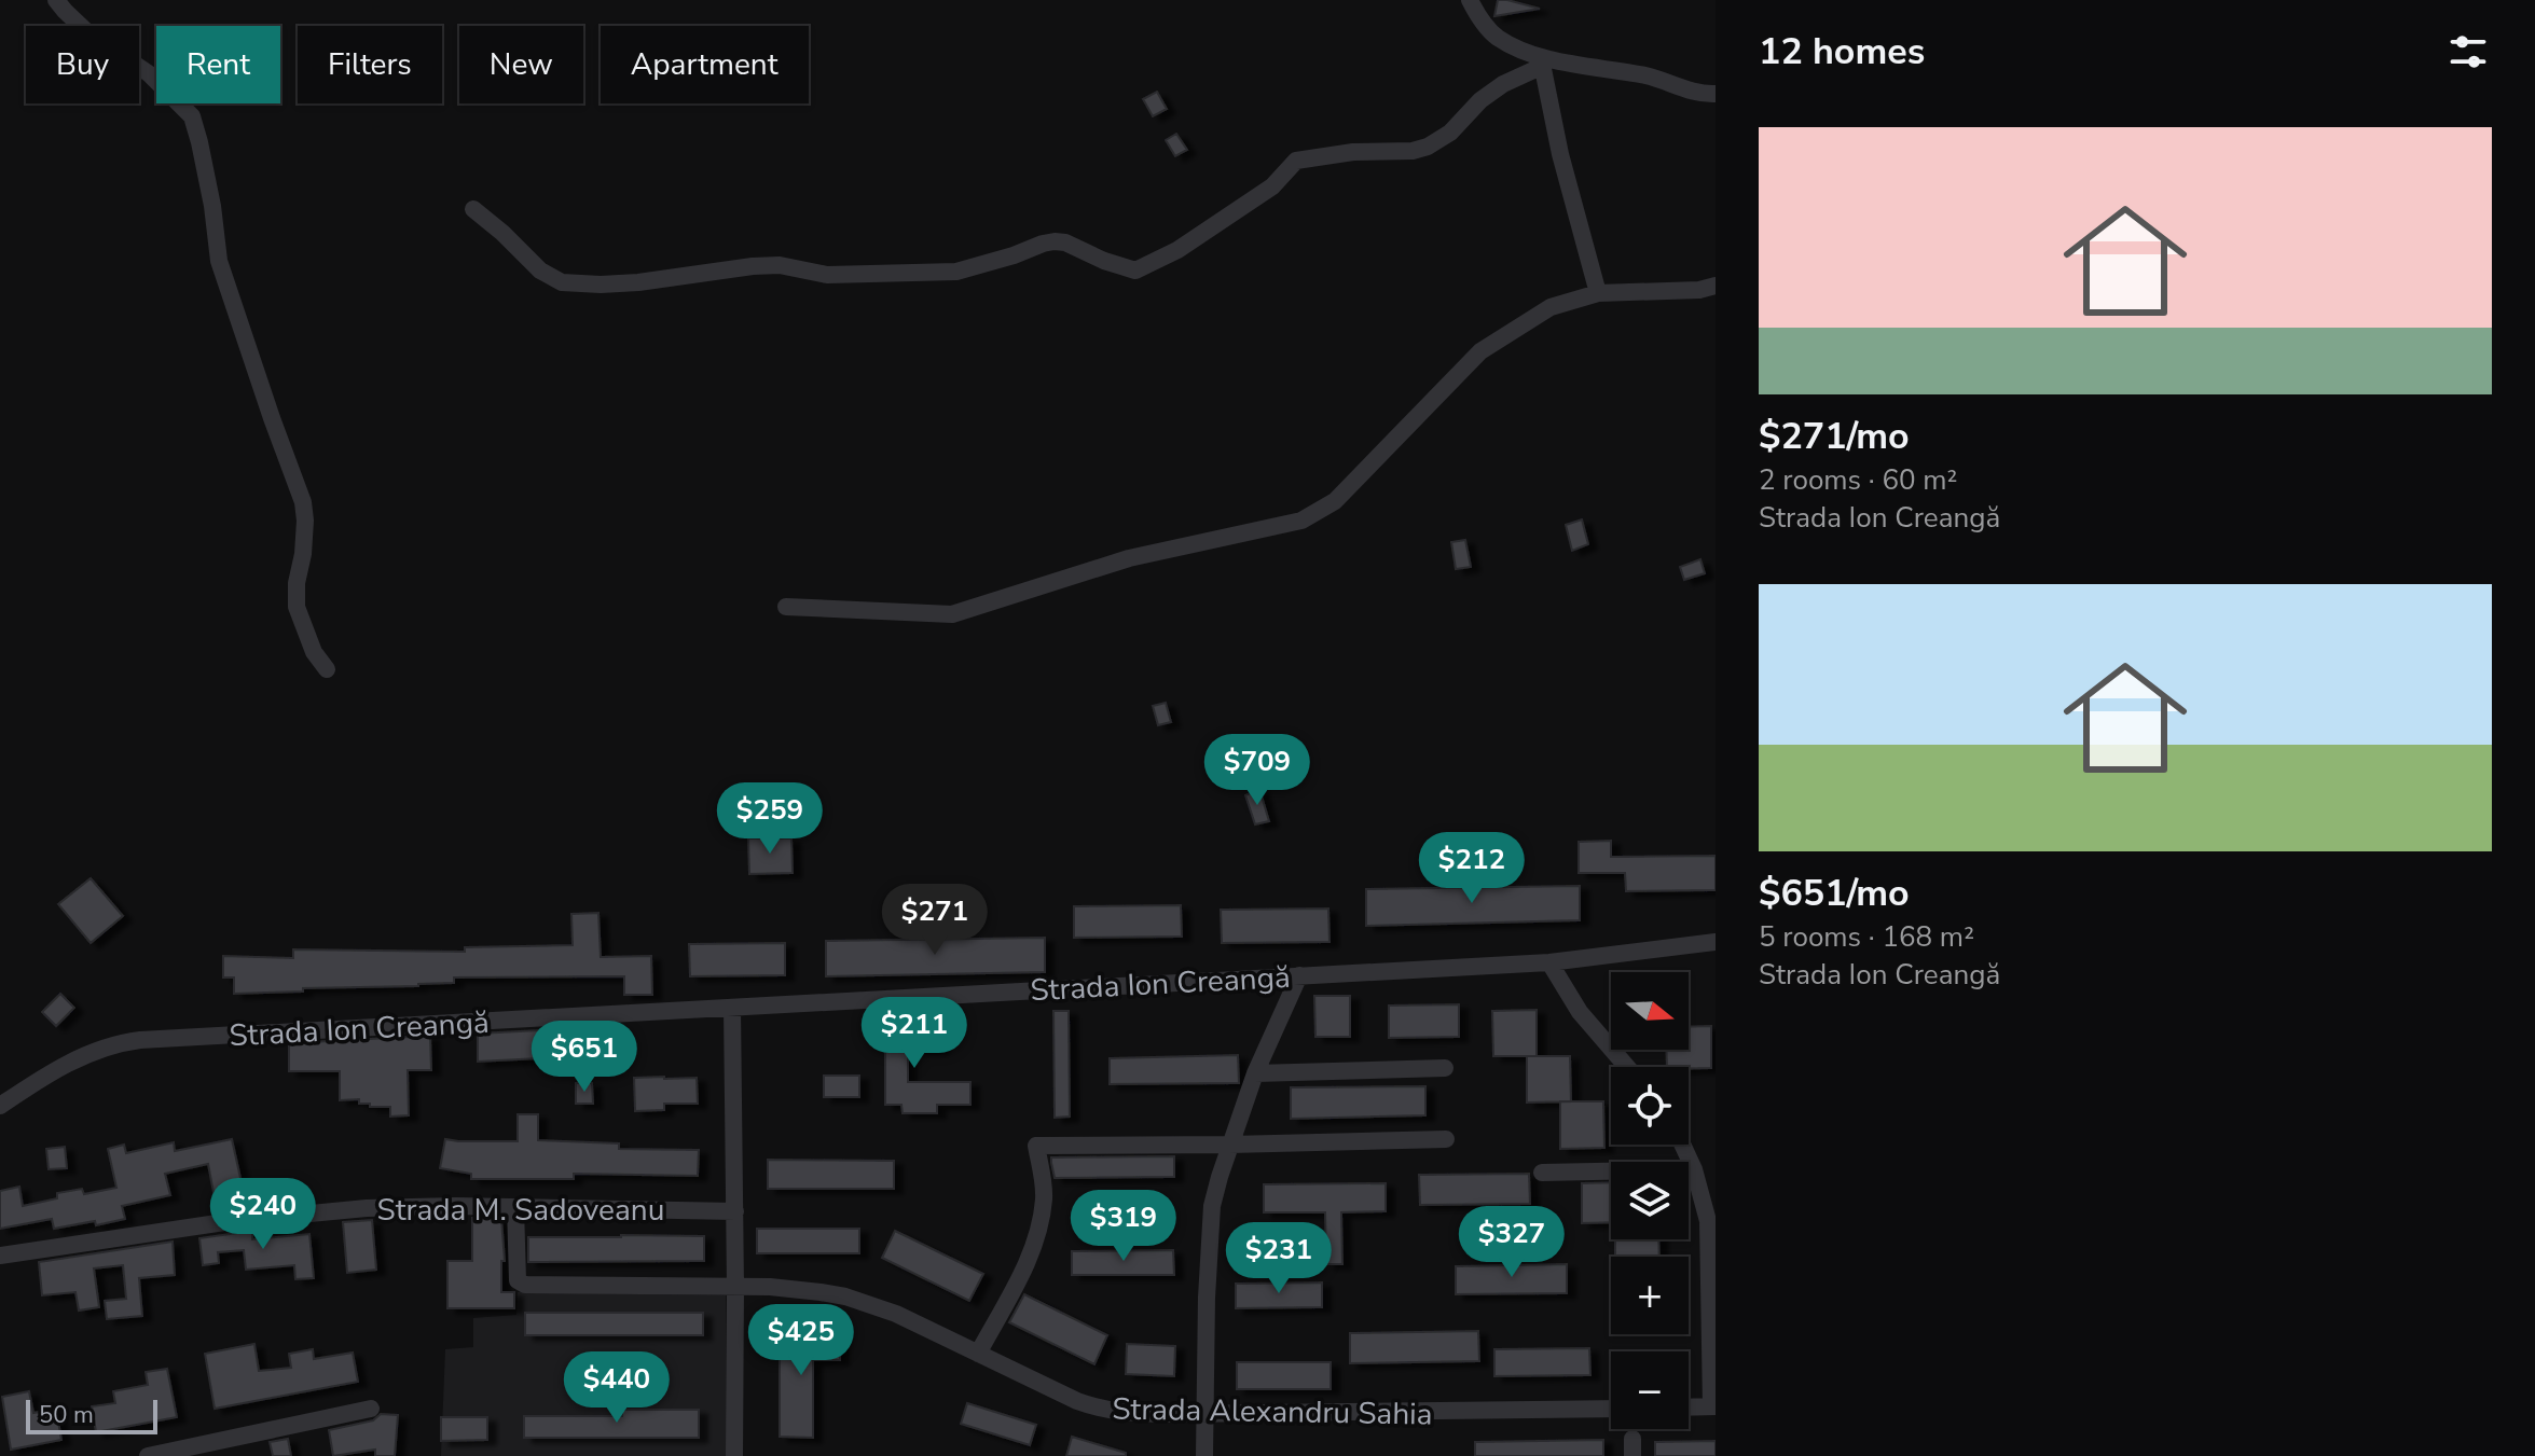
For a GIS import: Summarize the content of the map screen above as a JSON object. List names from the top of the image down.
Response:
{
  "streets": {
    "street": ["Strada Ion Creangă", "Strada M. Sadoveanu", "Strada Alexandru Sahia"]
  },
  "crossings": [
    ["Strada M. Sadoveanu", "Strada Alexandru Sahia"]
  ],
  "scale_bar": "50 m",
  "north": "right",
  "page": {
    "heading": "12 homes",
    "chip": [
      "Buy",
      "Rent",
      "Filters",
      "New",
      "Apartment"
    ],
    "list": [
      {
        "name": "$271/mo",
        "note": "2 rooms · 60 m² · Strada Ion Creangă"
      },
      {
        "name": "$651/mo",
        "note": "5 rooms · 168 m² · Strada Ion Creangă"
      }
    ],
    "price": [
      "$709",
      "$259",
      "$212",
      "$271",
      "$211",
      "$651",
      "$240",
      "$319",
      "$327",
      "$231",
      "$425",
      "$440"
    ],
    "map_buttons": ["+", "−"],
    "scale": "50 m"
  }
}
